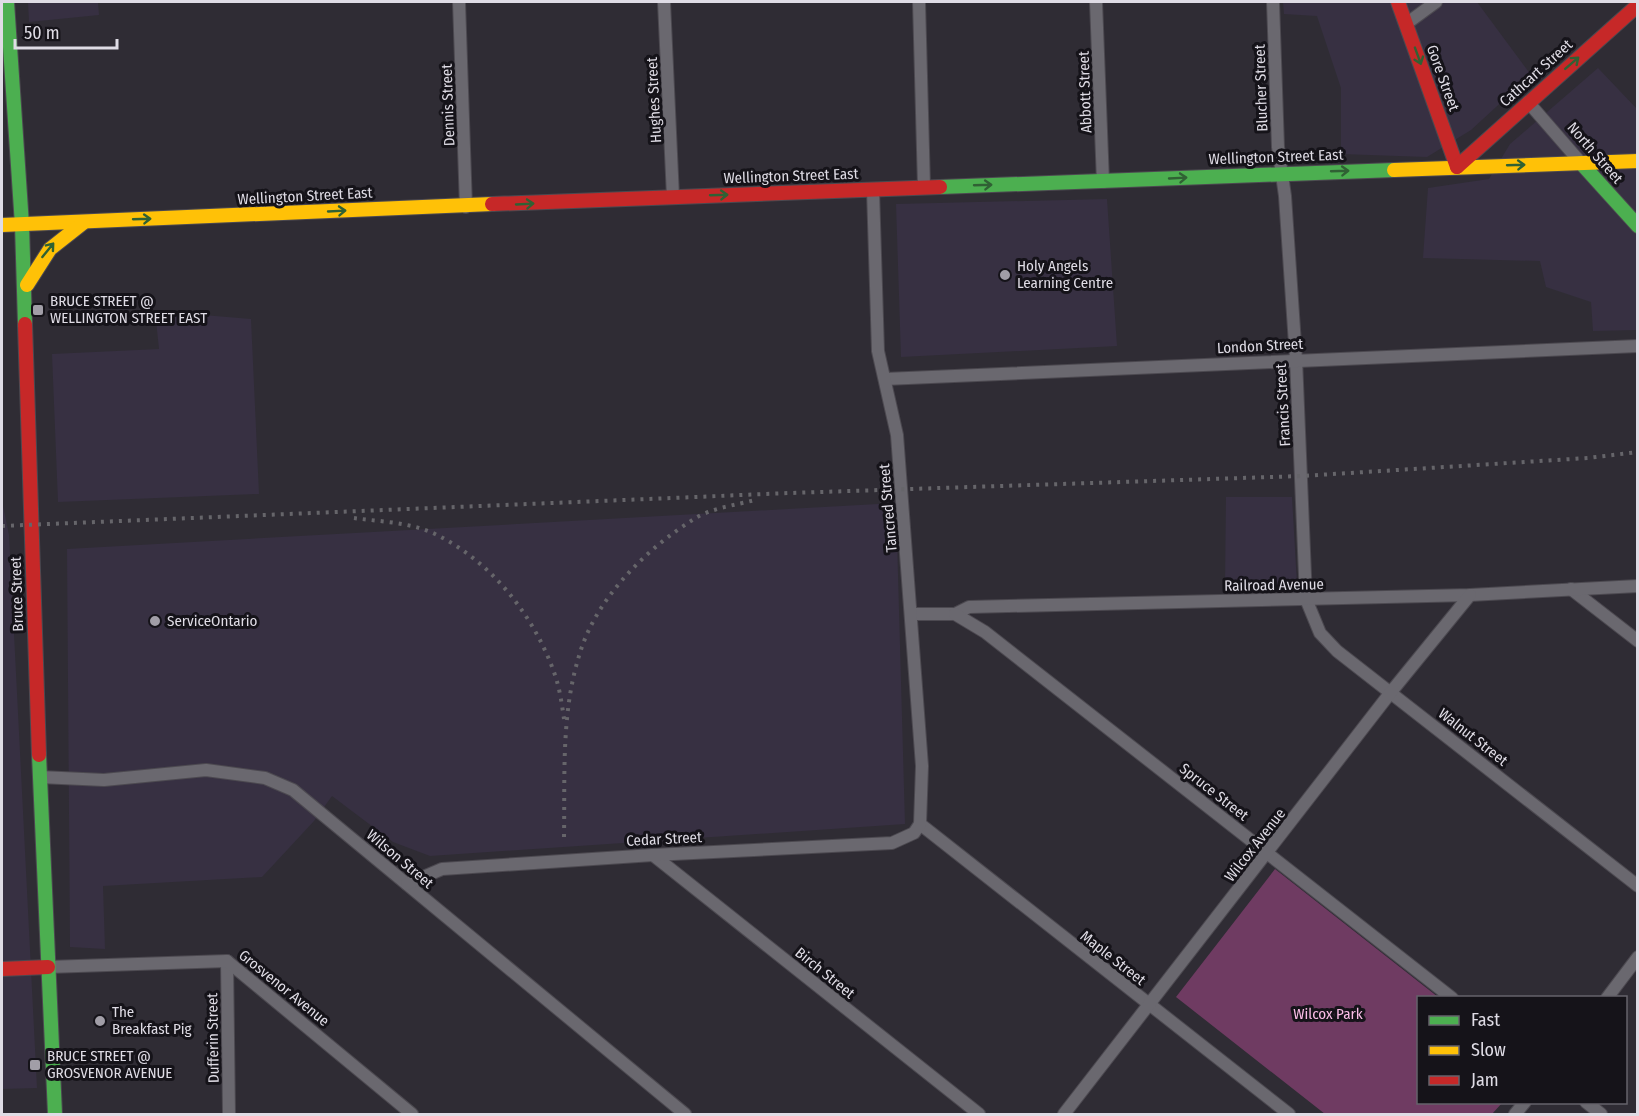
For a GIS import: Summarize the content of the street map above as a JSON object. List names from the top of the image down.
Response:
{
  "streets": {
    "main road": [
      "Cathcart Street",
      "Gore Street",
      "North Street",
      "Wellington Street East",
      "Bruce Street",
      "Grosvenor Avenue"
    ],
    "street": [
      "Blucher Street",
      "Abbott Street",
      "Hughes Street",
      "Dennis Street",
      "London Street",
      "Francis Street",
      "Tancred Street",
      "Railroad Avenue",
      "Walnut Street",
      "Spruce Street",
      "Cedar Street",
      "Wilcox Avenue",
      "Wilson Street",
      "Maple Street",
      "Birch Street",
      "Dufferin Street"
    ]
  },
  "crossings": [
    ["Cathcart Street", "Gore Street"],
    ["Cathcart Street", "North Street"],
    ["Cathcart Street", "Wellington Street East"],
    ["Gore Street", "Wellington Street East"],
    ["Blucher Street", "Wellington Street East"],
    ["Blucher Street", "Francis Street"],
    ["Abbott Street", "Wellington Street East"],
    ["Hughes Street", "Wellington Street East"],
    ["Dennis Street", "Wellington Street East"],
    ["North Street", "Wellington Street East"],
    ["Wellington Street East", "Francis Street"],
    ["Wellington Street East", "Tancred Street"],
    ["Wellington Street East", "Bruce Street"],
    ["London Street", "Francis Street"],
    ["London Street", "Tancred Street"],
    ["Francis Street", "Railroad Avenue"],
    ["Francis Street", "Walnut Street"],
    ["Tancred Street", "Railroad Avenue"],
    ["Tancred Street", "Cedar Street"],
    ["Tancred Street", "Maple Street"],
    ["Railroad Avenue", "Walnut Street"],
    ["Railroad Avenue", "Spruce Street"],
    ["Railroad Avenue", "Wilcox Avenue"],
    ["Bruce Street", "Wilson Street"],
    ["Bruce Street", "Grosvenor Avenue"],
    ["Walnut Street", "Wilcox Avenue"],
    ["Spruce Street", "Wilcox Avenue"],
    ["Cedar Street", "Wilson Street"],
    ["Cedar Street", "Maple Street"],
    ["Cedar Street", "Birch Street"],
    ["Wilcox Avenue", "Maple Street"],
    ["Grosvenor Avenue", "Dufferin Street"]
  ],
  "one_way": ["Cathcart Street", "Gore Street", "Wellington Street East"],
  "parks": ["Wilcox Park"],
  "places": {
    "other": ["Holy Angels Learning Centre", "ServiceOntario", "The Breakfast Pig"],
    "transit": ["BRUCE STREET @ WELLINGTON STREET EAST", "BRUCE STREET @ GROSVENOR AVENUE"]
  },
  "legend": ["Fast", "Slow", "Jam"],
  "scale_bar": "50 m"
}
